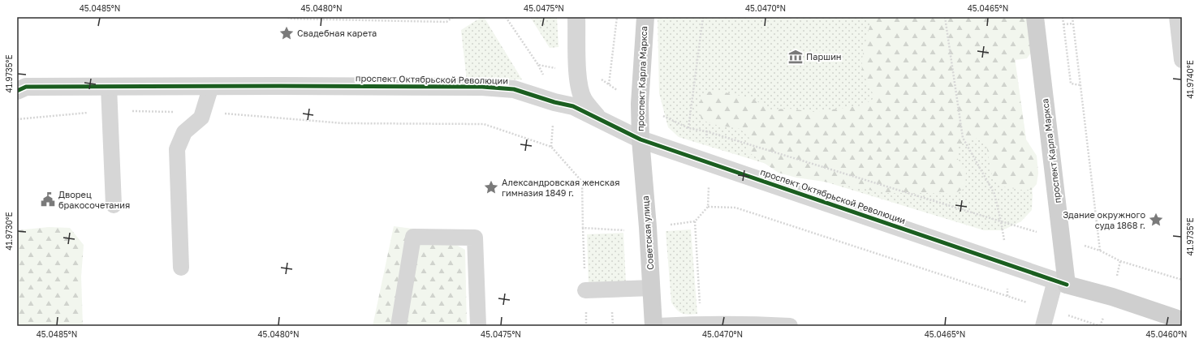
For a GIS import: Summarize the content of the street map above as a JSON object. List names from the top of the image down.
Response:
{
  "streets": {
    "main road": ["проспект Карла Маркса", "проспект Октябрьской Революции", "Советская улица"]
  },
  "crossings": [
    ["проспект Карла Маркса", "проспект Октябрьской Революции"],
    ["проспект Карла Маркса", "Советская улица"],
    ["проспект Октябрьской Революции", "Советская улица"]
  ],
  "places": {
    "place": ["Свадебная карета", "Александровская женская гимназия 1849 г.", "Здание окружного суда 1868 г."],
    "museum": ["Паршин"],
    "public building": ["Дворец бракосочетания"]
  },
  "coordinates": [
    "45.0485°N",
    "45.0480°N",
    "45.0475°N",
    "45.0470°N",
    "45.0465°N",
    "41.9735°E",
    "41.9740°E",
    "41.9730°E",
    "45.0460°N"
  ]
}
